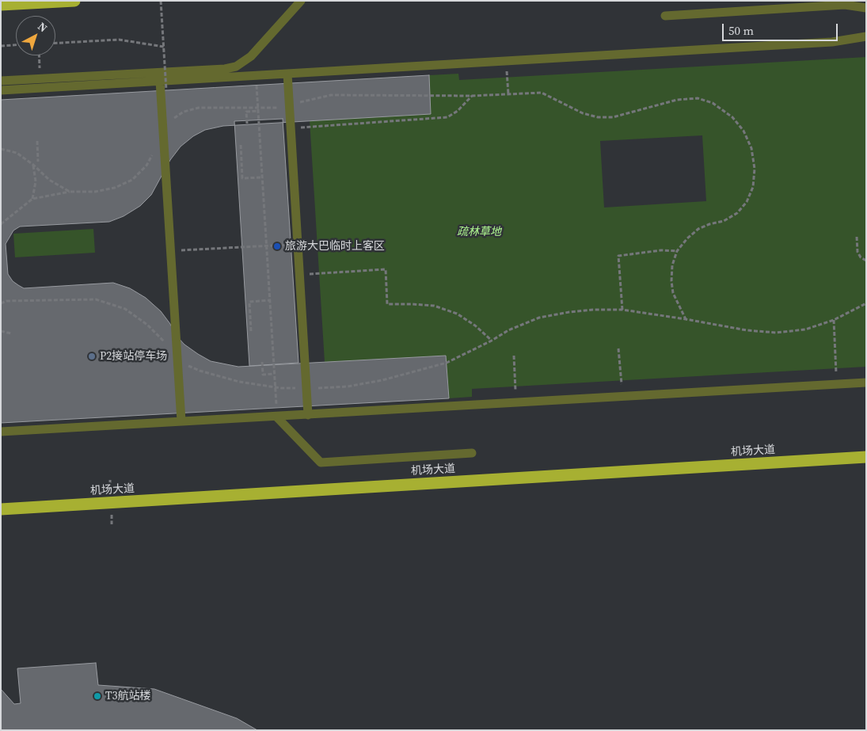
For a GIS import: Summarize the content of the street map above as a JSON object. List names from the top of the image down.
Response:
{
  "streets": {
    "highway": ["机场大道"]
  },
  "parks": ["疏林草地"],
  "places": ["旅游大巴临时上客区", "P2接站停车场", "T3航站楼"],
  "scale_bar": "50 m",
  "north": "top right"
}
